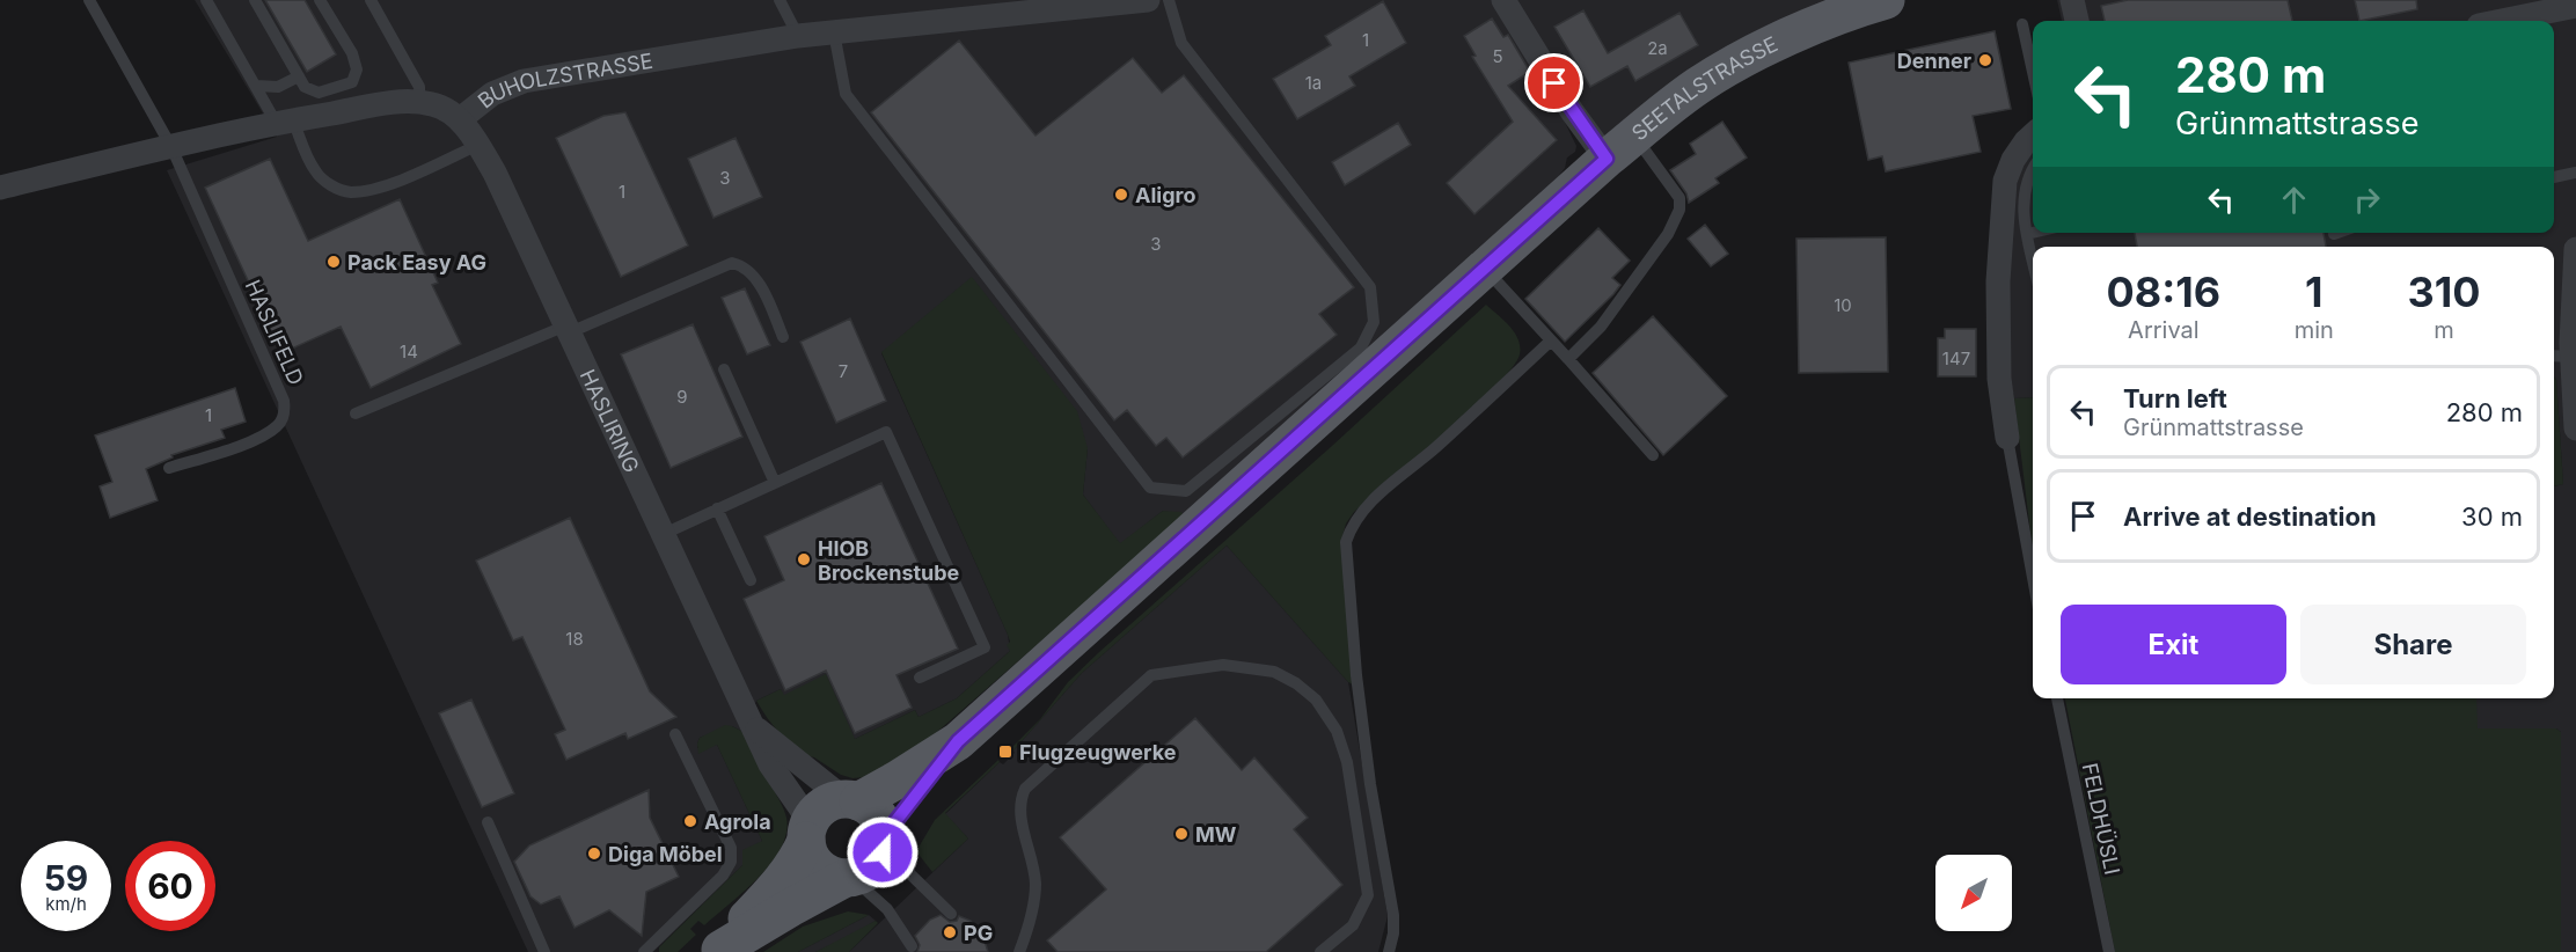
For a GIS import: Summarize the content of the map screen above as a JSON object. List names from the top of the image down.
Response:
{
  "streets": {
    "main road": ["SEETALSTRASSE"],
    "street": ["BUHOLZSTRASSE", "HASLIRING"],
    "lane": ["HASLIFELD", "FELDHÜSLI"]
  },
  "crossings": [
    ["BUHOLZSTRASSE", "HASLIFELD"],
    ["BUHOLZSTRASSE", "HASLIRING"],
    ["SEETALSTRASSE", "HASLIRING"]
  ],
  "places": {
    "other": [
      "Denner",
      "Aligro",
      "Pack Easy AG",
      "HIOB Brockenstube",
      "Agrola",
      "MW",
      "Diga Möbel",
      "PG"
    ],
    "transit": ["Flugzeugwerke"]
  },
  "house_numbers": [
    "1",
    "2a",
    "5",
    "1a",
    "3",
    "1",
    "3",
    "10",
    "14",
    "147",
    "7",
    "9",
    "1",
    "18"
  ],
  "north": "bottom left",
  "page": {
    "turn": ["280 m", "Grünmattstrasse"],
    "eta": [
      "08:16",
      "Arrival",
      "1",
      "min",
      "310",
      "m"
    ],
    "list": [
      {
        "name": "Turn left",
        "note": "Grünmattstrasse",
        "value": "280 m"
      },
      {
        "name": "Arrive at destination",
        "value": "30 m"
      }
    ],
    "buttons": ["Exit", "Share"],
    "speed": "59 km/h",
    "limit": "60"
  }
}
